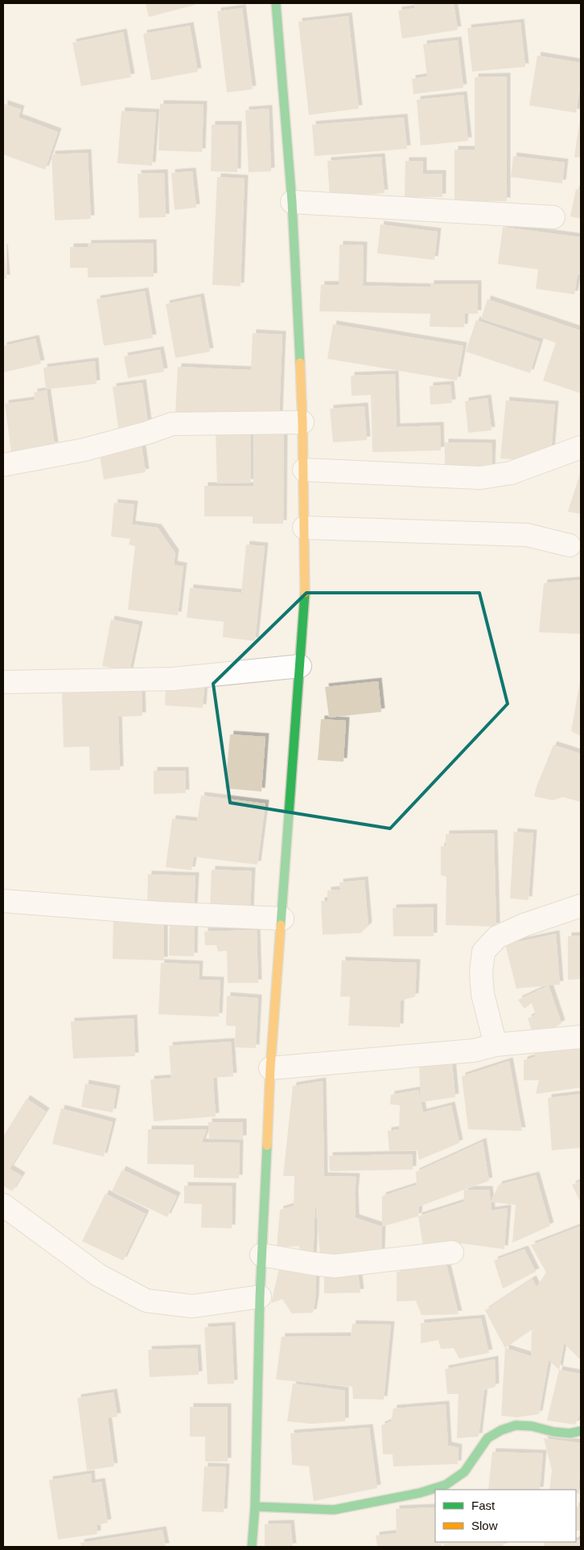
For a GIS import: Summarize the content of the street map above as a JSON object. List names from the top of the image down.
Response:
{
  "legend": ["Fast", "Slow"]
}
